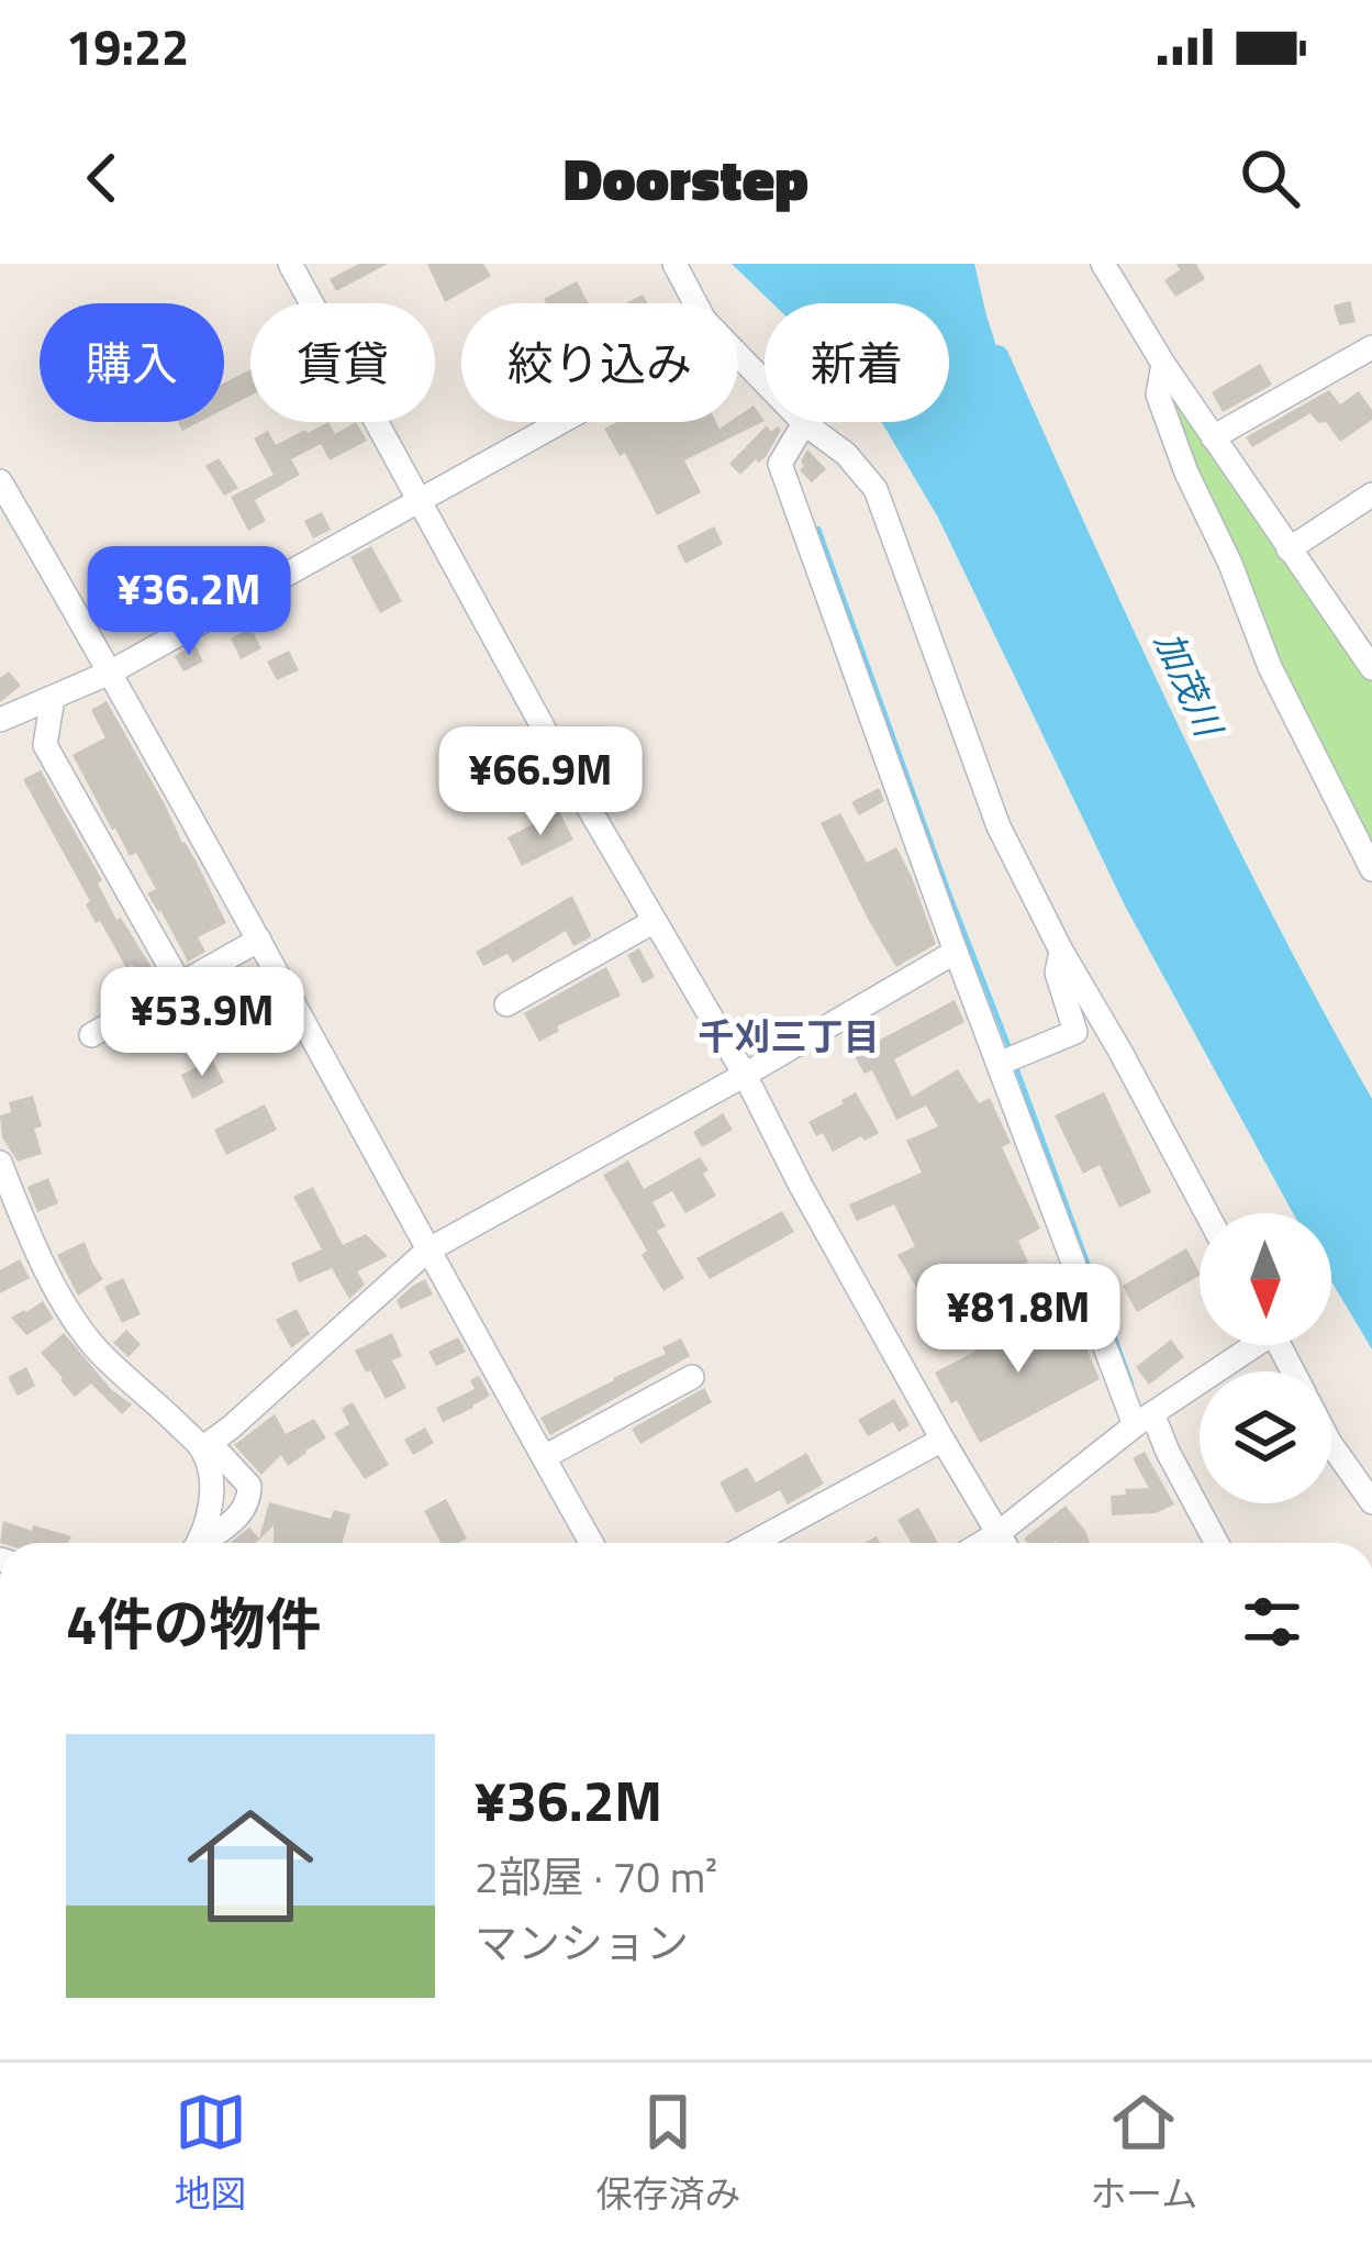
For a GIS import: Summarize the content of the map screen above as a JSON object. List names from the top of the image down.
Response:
{
  "districts": ["千刈三丁目"],
  "water": ["加茂川"],
  "north": "bottom",
  "page": {
    "status": "19:22",
    "header": "Doorstep",
    "chip": [
      "購入",
      "賃貸",
      "絞り込み",
      "新着"
    ],
    "price": [
      "¥36.2M",
      "¥66.9M",
      "¥53.9M",
      "¥81.8M"
    ],
    "heading": "4件の物件",
    "list": [
      {
        "name": "¥36.2M",
        "note": "2部屋 · 70 m² · マンション"
      }
    ],
    "tabs": ["地図", "保存済み", "ホーム"]
  }
}
